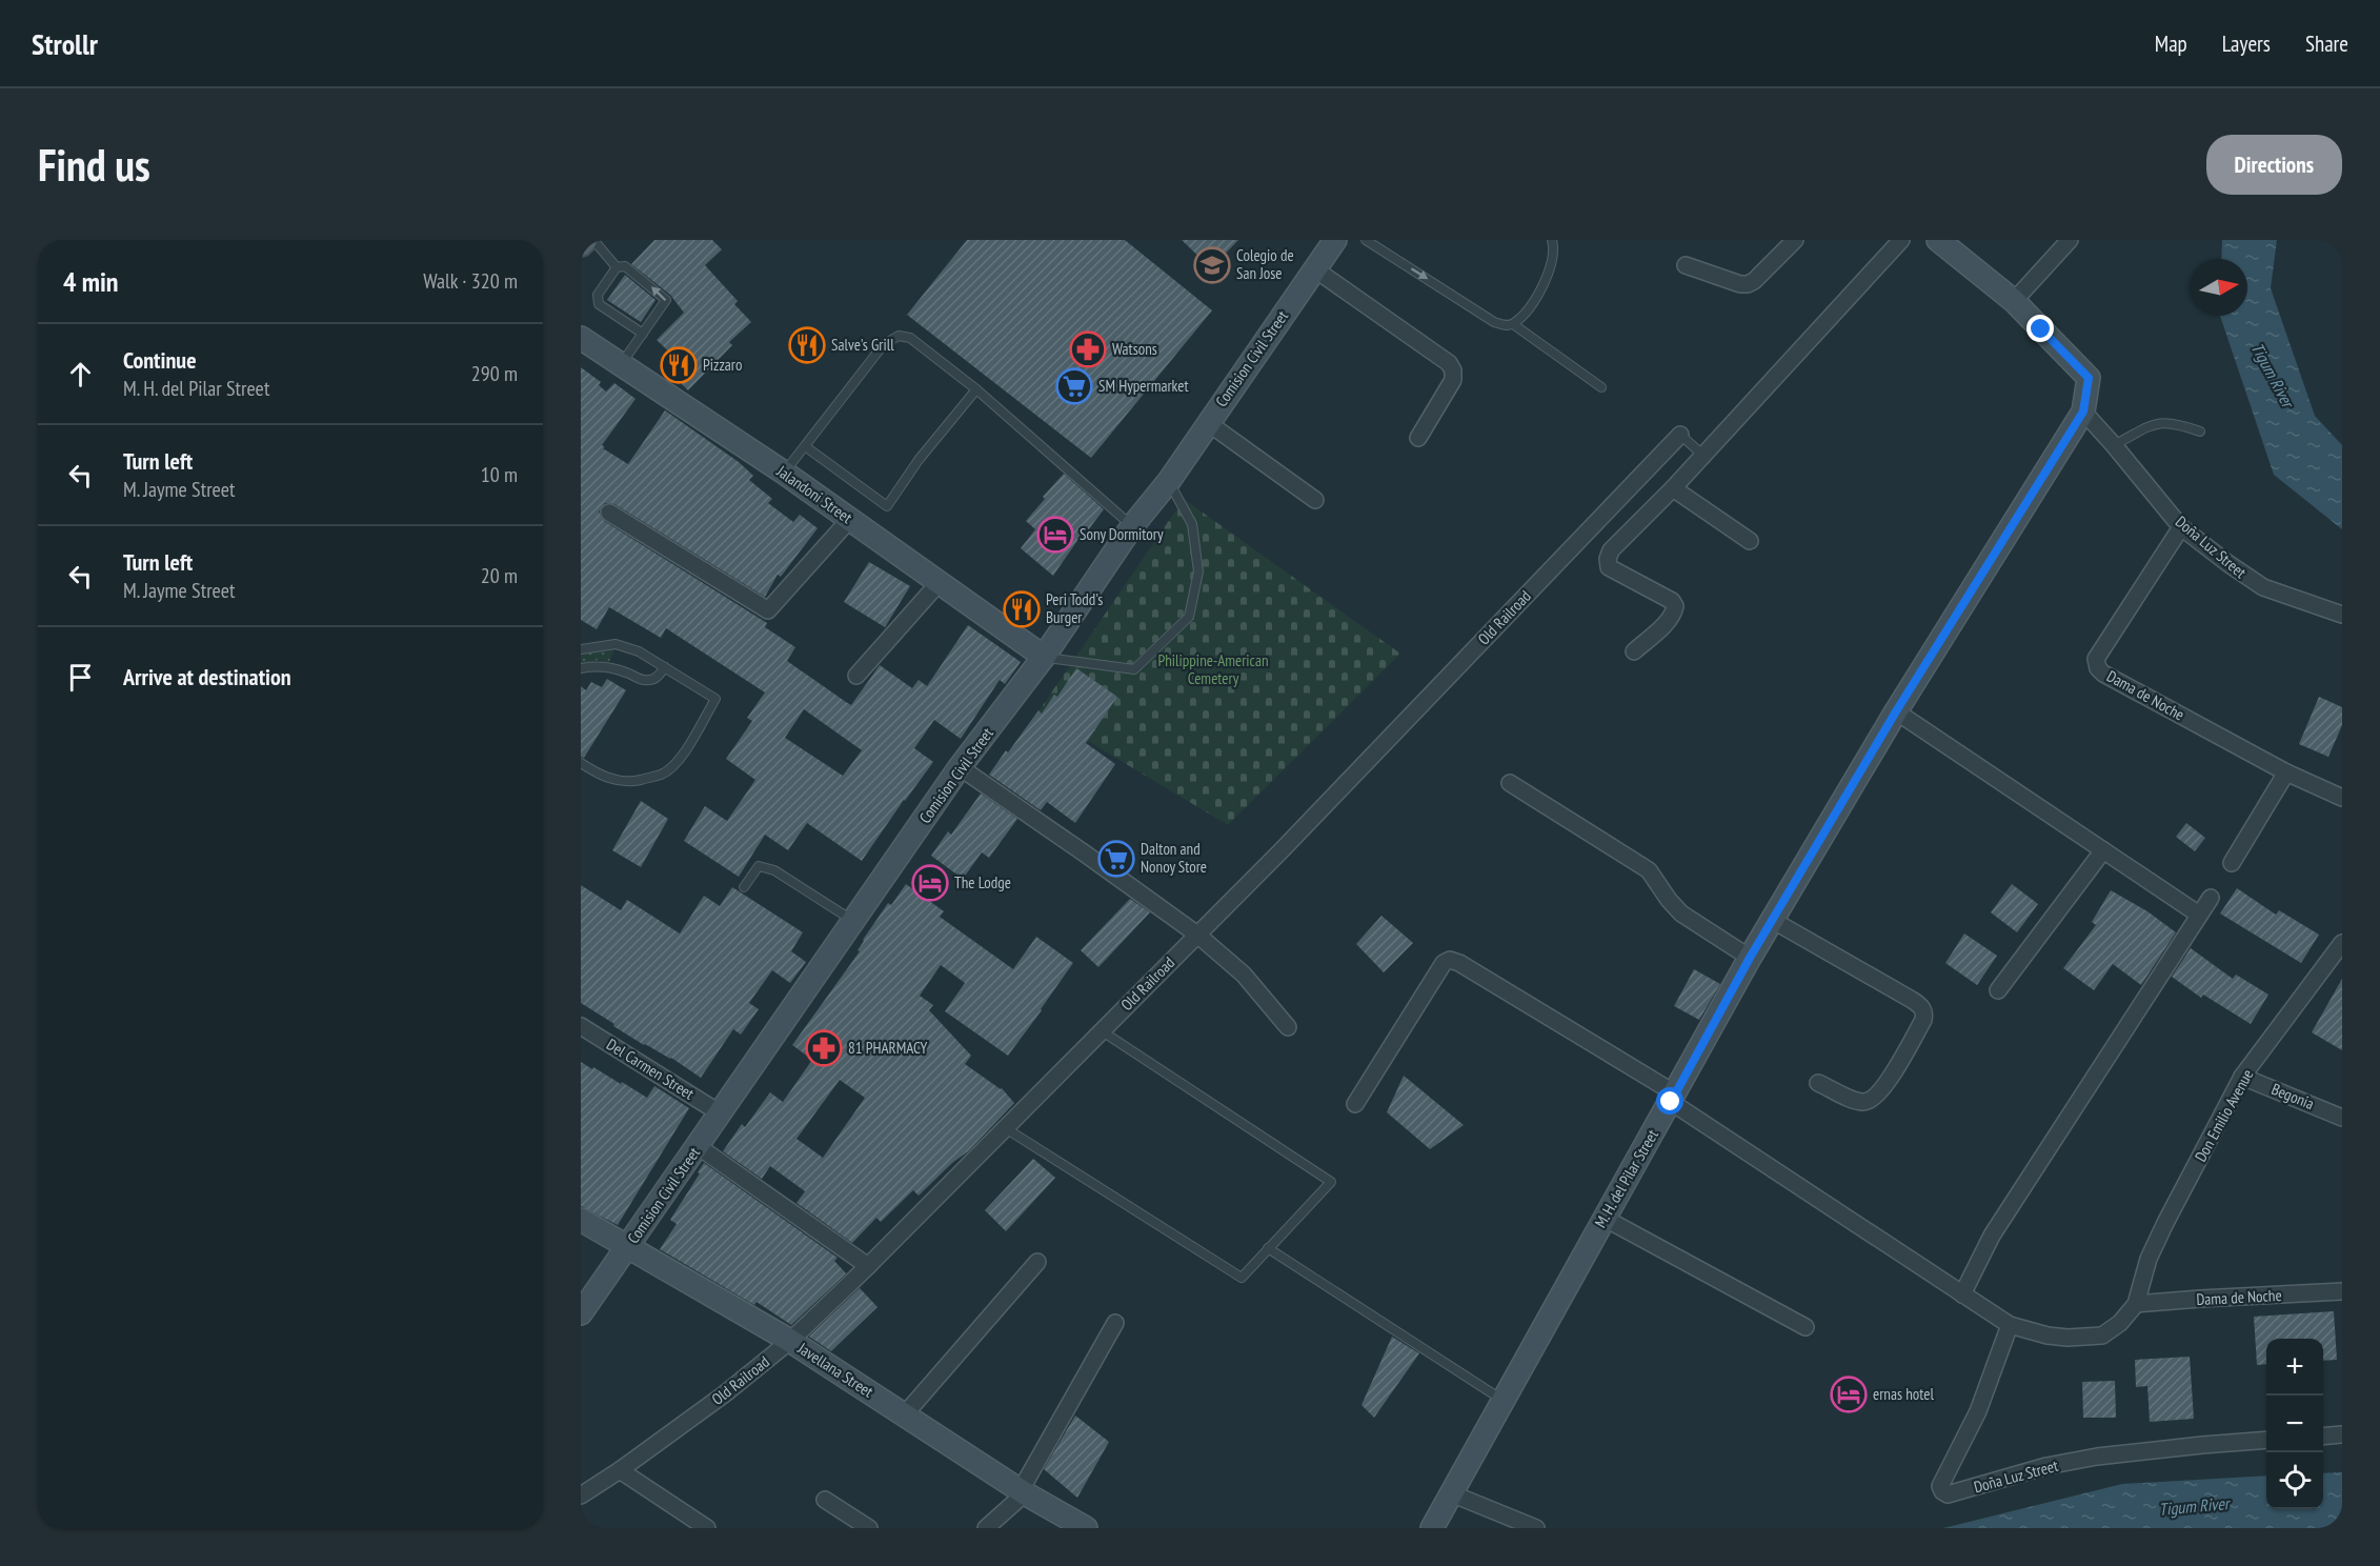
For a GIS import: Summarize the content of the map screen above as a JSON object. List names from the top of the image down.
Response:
{
  "streets": {
    "street": [
      "Comision Civil Street",
      "Jalandoni Street",
      "Doña Luz Street",
      "Old Railroad",
      "Dama de Noche",
      "Del Carmen Street",
      "Begonia",
      "Don Emilio Avenue",
      "M. H. del Pilar Street",
      "Javellana Street"
    ]
  },
  "crossings": [
    ["Comision Civil Street", "Jalandoni Street"],
    ["Comision Civil Street", "Del Carmen Street"],
    ["Comision Civil Street", "Javellana Street"],
    ["Doña Luz Street", "Dama de Noche"],
    ["Doña Luz Street", "M. H. del Pilar Street"],
    ["Old Railroad", "Javellana Street"],
    ["Dama de Noche", "Don Emilio Avenue"],
    ["Begonia", "Don Emilio Avenue"]
  ],
  "water": ["Tigum River"],
  "parks": ["Philippine-American Cemetery"],
  "places": {
    "school or university": ["Colegio de San Jose"],
    "restaurant": ["Salve's Grill", "Pizzaro", "Peri Todd's Burger"],
    "pharmacy": ["Watsons", "81 PHARMACY"],
    "supermarket": ["SM Hypermarket", "Dalton and Nonoy Store"],
    "hotel": ["Sony Dormitory", "The Lodge", "ernas hotel"]
  },
  "north": "right",
  "page": {
    "header": "Strollr",
    "nav": ["Map", "Layers", "Share"],
    "buttons": "Directions",
    "title": "Find us",
    "heading": ["4 min", "Walk · 320 m"],
    "list": [
      ["Continue", "M. H. del Pilar Street", "290 m"],
      ["Turn left", "M. Jayme Street", "10 m"],
      ["Turn left", "M. Jayme Street", "20 m"],
      "Arrive at destination"
    ],
    "map_buttons": ["+", "−"]
  }
}
